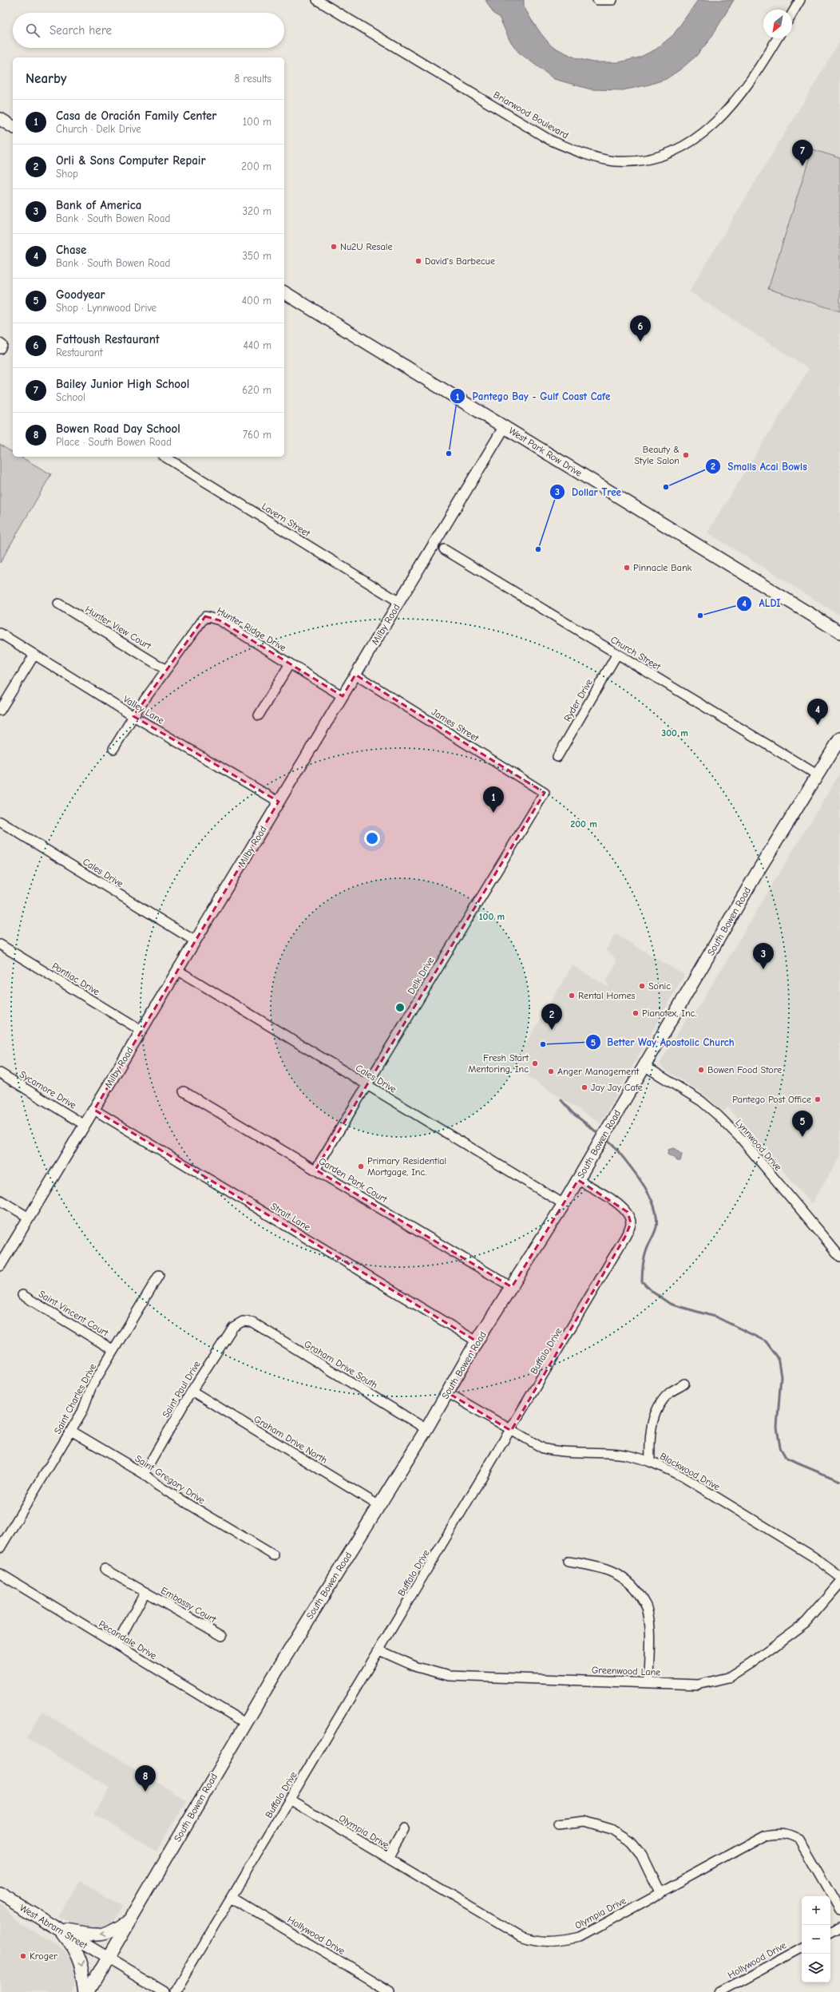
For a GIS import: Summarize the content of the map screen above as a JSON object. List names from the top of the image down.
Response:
{
  "streets": {
    "main road": ["West Park Row Drive", "South Bowen Road", "West Abram Street"],
    "street": [
      "Briarwood Boulevard",
      "Lavern Street",
      "Milby Road",
      "Hunter View Court",
      "Hunter Ridge Drive",
      "Church Street",
      "Ryder Drive",
      "Valley Lane",
      "James Street",
      "Cales Drive",
      "Delk Drive",
      "Pontiac Drive",
      "Sycamore Drive",
      "Lynnwood Drive",
      "Garden Park Court",
      "Strait Lane",
      "Saint Vincent Court",
      "Buffalo Drive",
      "Graham Drive South",
      "Saint Paul Drive",
      "Saint Charles Drive",
      "Graham Drive North",
      "Blackwood Drive",
      "Saint Gregory Drive",
      "Embassy Court",
      "Pecandale Drive",
      "Greenwood Lane",
      "Olympia Drive",
      "Hollywood Drive"
    ]
  },
  "crossings": [
    ["West Park Row Drive", "Milby Road"],
    ["Lavern Street", "Milby Road"],
    ["Milby Road", "Hunter Ridge Drive"],
    ["Milby Road", "Valley Lane"],
    ["Milby Road", "James Street"],
    ["Milby Road", "Cales Drive"],
    ["Milby Road", "Pontiac Drive"],
    ["Milby Road", "Sycamore Drive"],
    ["Milby Road", "Strait Lane"],
    ["Hunter View Court", "Hunter Ridge Drive"],
    ["Hunter Ridge Drive", "Valley Lane"],
    ["Church Street", "Ryder Drive"],
    ["Church Street", "South Bowen Road"],
    ["James Street", "Delk Drive"],
    ["Cales Drive", "South Bowen Road"],
    ["Cales Drive", "Delk Drive"],
    ["South Bowen Road", "Lynnwood Drive"],
    ["South Bowen Road", "Garden Park Court"],
    ["South Bowen Road", "Strait Lane"],
    ["South Bowen Road", "Buffalo Drive"],
    ["South Bowen Road", "Graham Drive South"],
    ["South Bowen Road", "Graham Drive North"],
    ["South Bowen Road", "Blackwood Drive"],
    ["South Bowen Road", "Pecandale Drive"],
    ["South Bowen Road", "West Abram Street"],
    ["Delk Drive", "Garden Park Court"],
    ["Saint Vincent Court", "Saint Charles Drive"],
    ["Buffalo Drive", "Blackwood Drive"],
    ["Buffalo Drive", "Greenwood Lane"],
    ["Buffalo Drive", "Olympia Drive"],
    ["Buffalo Drive", "Hollywood Drive"],
    ["Graham Drive South", "Saint Paul Drive"],
    ["Saint Paul Drive", "Graham Drive North"],
    ["Saint Paul Drive", "Saint Gregory Drive"],
    ["Saint Charles Drive", "Saint Gregory Drive"],
    ["Embassy Court", "Pecandale Drive"]
  ],
  "places": [
    "Nu2U Resale",
    "David's Barbecue",
    "Pantego Bay - Gulf Coast Cafe",
    "Beauty & Style Salon",
    "Smalls Acai Bowls",
    "Dollar Tree",
    "Pinnacle Bank",
    "ALDI",
    "Sonic",
    "Rental Homes",
    "Pianotex, Inc.",
    "Better Way Apostolic Church",
    "Fresh Start Mentoring, Inc",
    "Bowen Food Store",
    "Anger Management",
    "Jay Jay Cafe",
    "Pantego Post Office",
    "Primary Residential Mortgage, Inc.",
    "Kroger"
  ],
  "north": "bottom left",
  "page": {
    "search": "Search here",
    "heading": ["Nearby", "8 results"],
    "list": [
      {
        "mark": "1",
        "name": "Casa de Oración Family Center",
        "note": "Church · Delk Drive",
        "value": "100 m"
      },
      {
        "mark": "2",
        "name": "Orli & Sons Computer Repair",
        "note": "Shop",
        "value": "200 m"
      },
      {
        "mark": "3",
        "name": "Bank of America",
        "note": "Bank · South Bowen Road",
        "value": "320 m"
      },
      {
        "mark": "4",
        "name": "Chase",
        "note": "Bank · South Bowen Road",
        "value": "350 m"
      },
      {
        "mark": "5",
        "name": "Goodyear",
        "note": "Shop · Lynnwood Drive",
        "value": "400 m"
      },
      {
        "mark": "6",
        "name": "Fattoush Restaurant",
        "note": "Restaurant",
        "value": "440 m"
      },
      {
        "mark": "7",
        "name": "Bailey Junior High School",
        "note": "School",
        "value": "620 m"
      },
      {
        "mark": "8",
        "name": "Bowen Road Day School",
        "note": "Place · South Bowen Road",
        "value": "760 m"
      }
    ],
    "pins": [
      "7",
      "6",
      "4",
      "1",
      "3",
      "2",
      "5",
      "8"
    ],
    "map_buttons": ["+", "−"]
  },
  "rings": ["300 m", "200 m", "100 m"]
}
